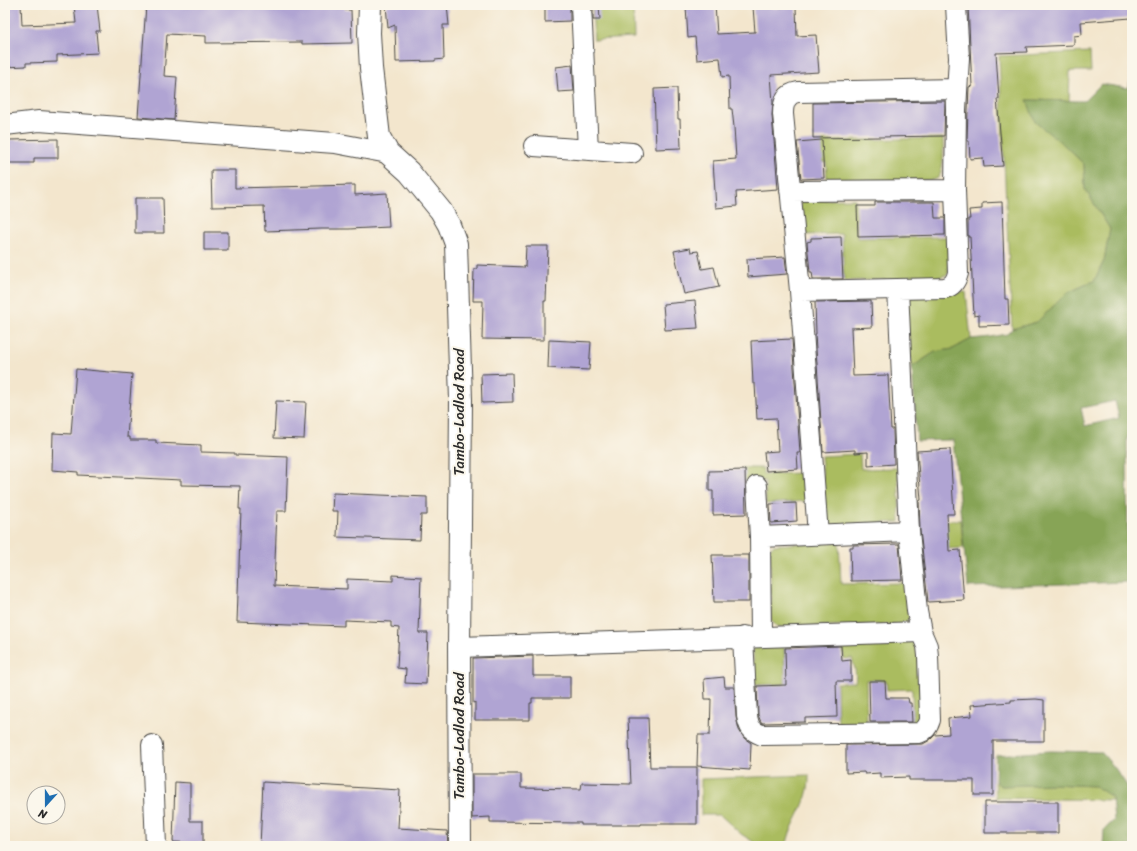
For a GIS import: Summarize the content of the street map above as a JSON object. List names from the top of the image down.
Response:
{
  "streets": {
    "street": ["Tambo-Lodlod Road"]
  },
  "north": "bottom"
}
